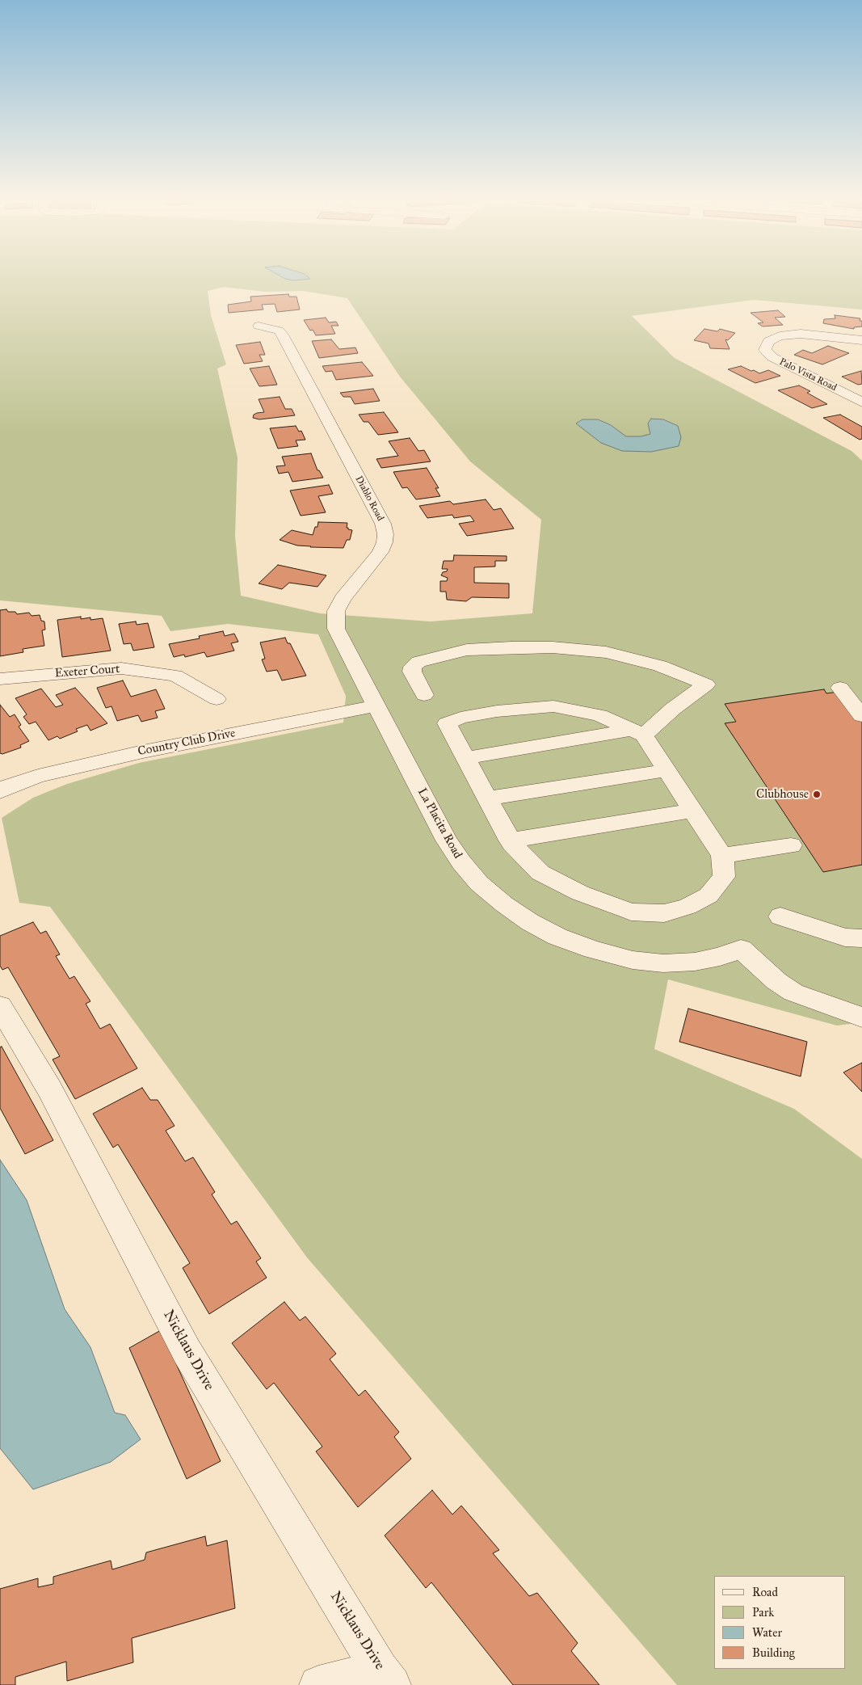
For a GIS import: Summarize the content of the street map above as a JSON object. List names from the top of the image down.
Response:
{
  "streets": {
    "street": [
      "Palo Vista Road",
      "Diablo Road",
      "Exeter Court",
      "Country Club Drive",
      "La Placita Road",
      "Nicklaus Drive"
    ]
  },
  "crossings": [
    ["Diablo Road", "Country Club Drive"],
    ["Diablo Road", "La Placita Road"],
    ["Country Club Drive", "La Placita Road"]
  ],
  "places": ["Clubhouse"],
  "legend": [
    "Road",
    "Park",
    "Water",
    "Building"
  ]
}
